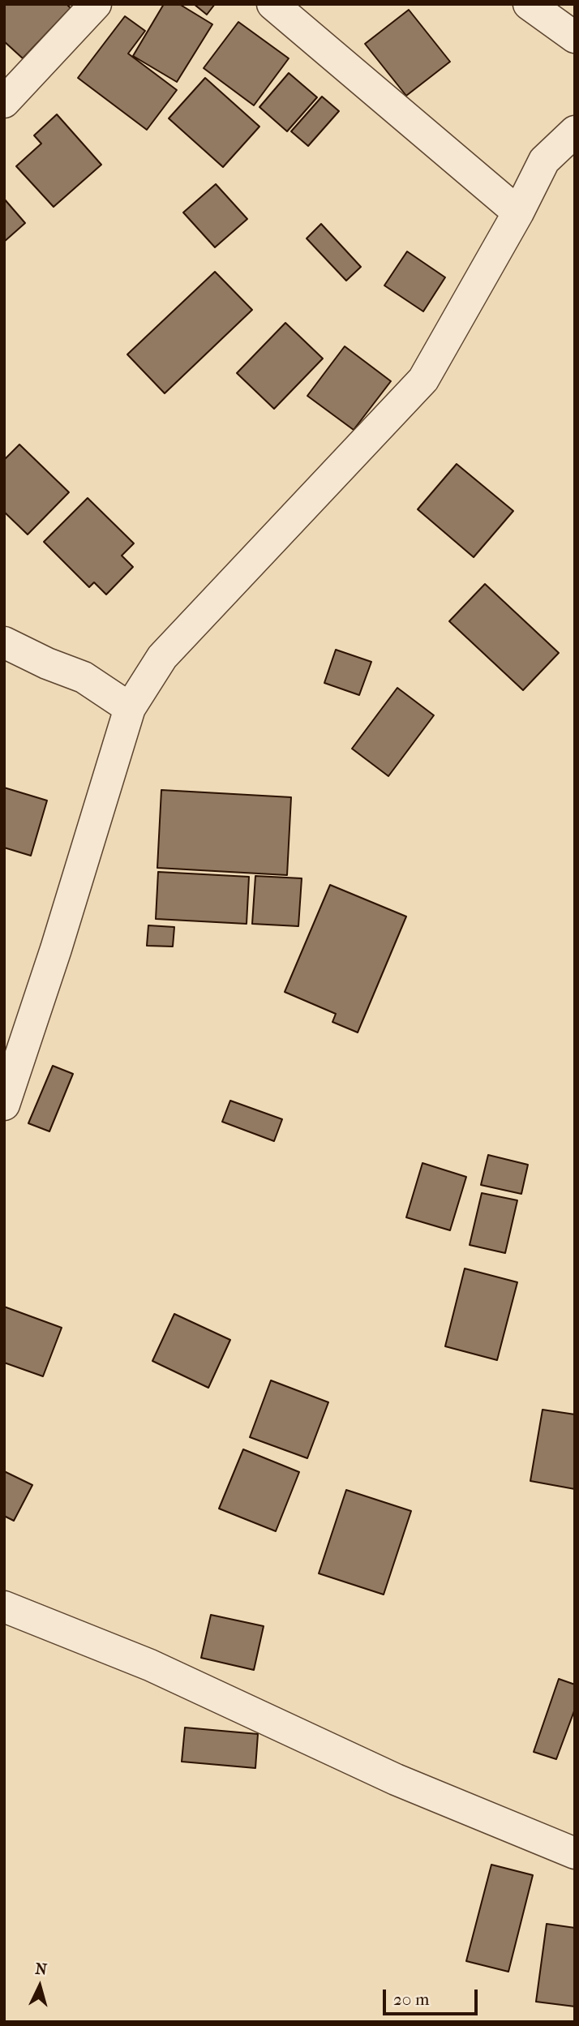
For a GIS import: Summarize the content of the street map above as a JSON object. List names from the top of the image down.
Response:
{
  "scale_bar": "20 m",
  "north": "top"
}
